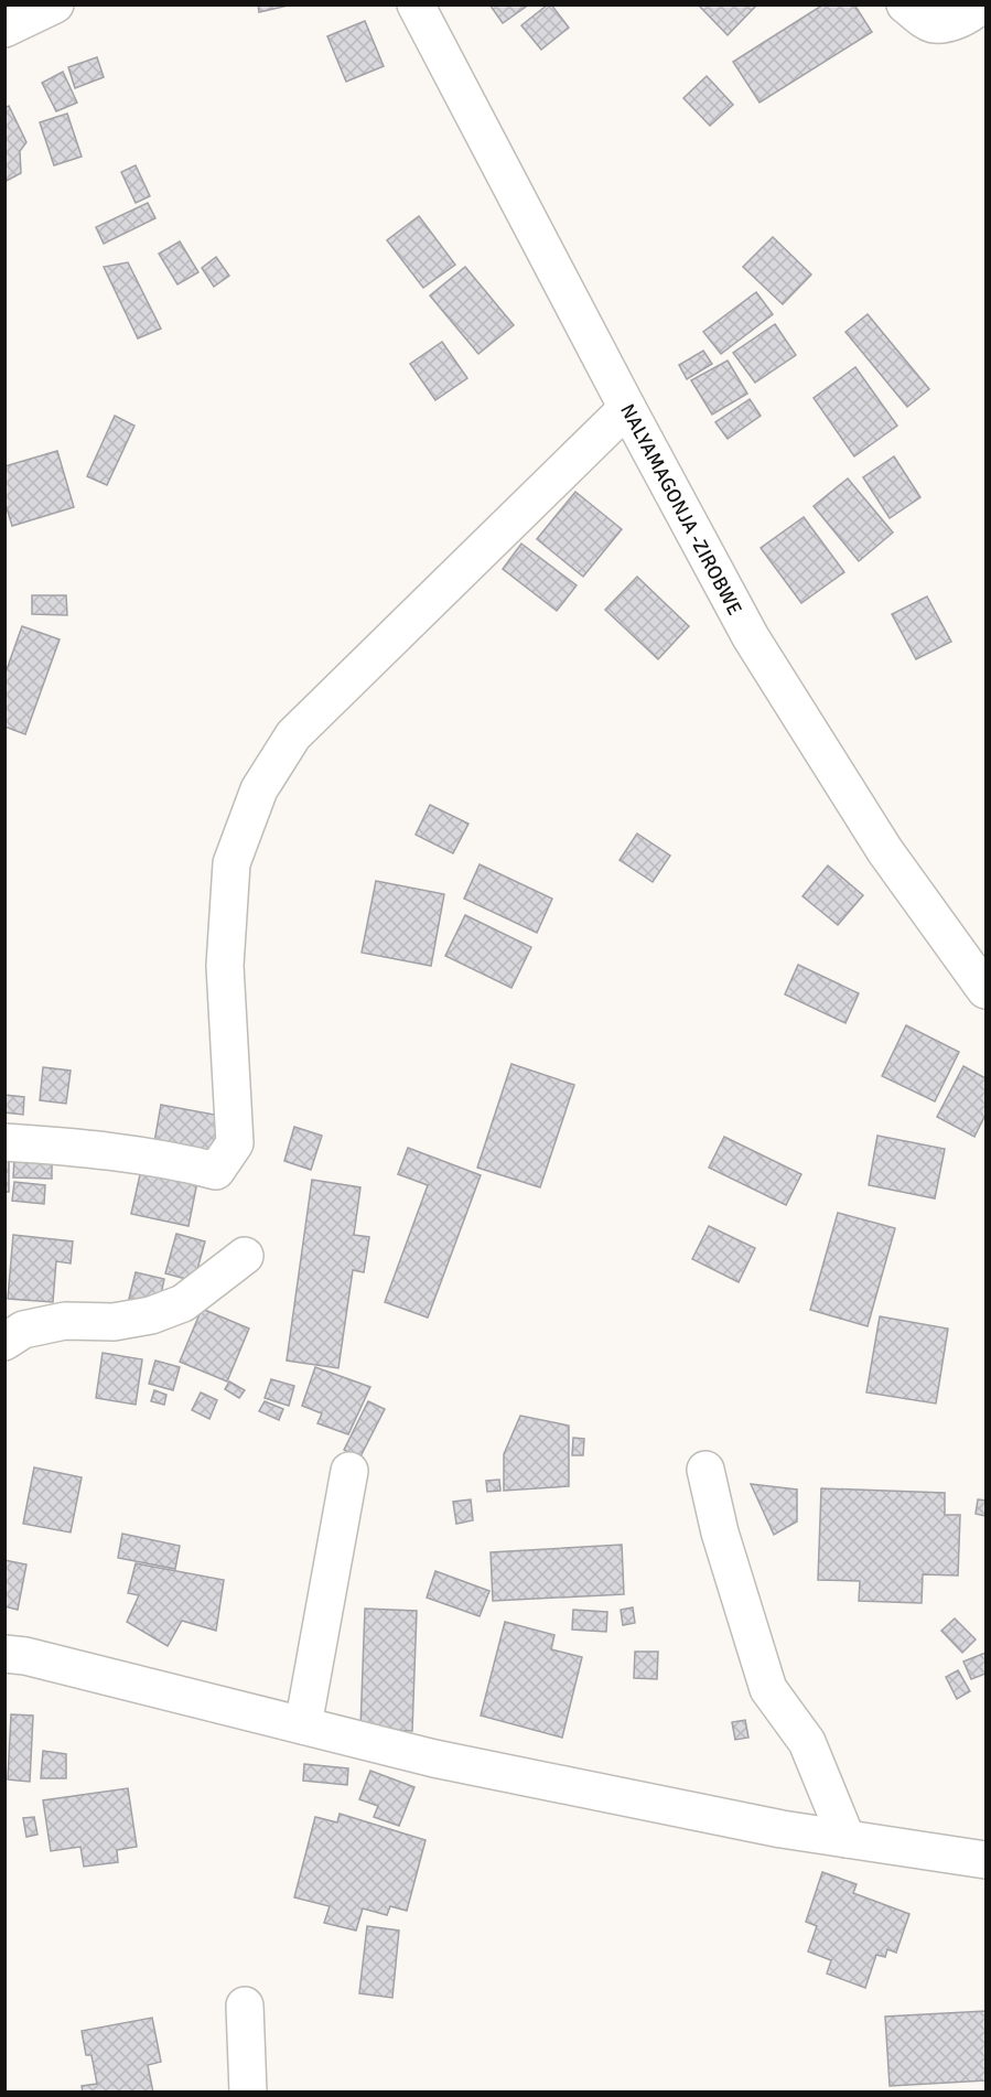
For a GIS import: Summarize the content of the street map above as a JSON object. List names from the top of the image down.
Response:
{
  "streets": {
    "street": ["NALYAMAGONJA -ZIROBWE"]
  }
}
